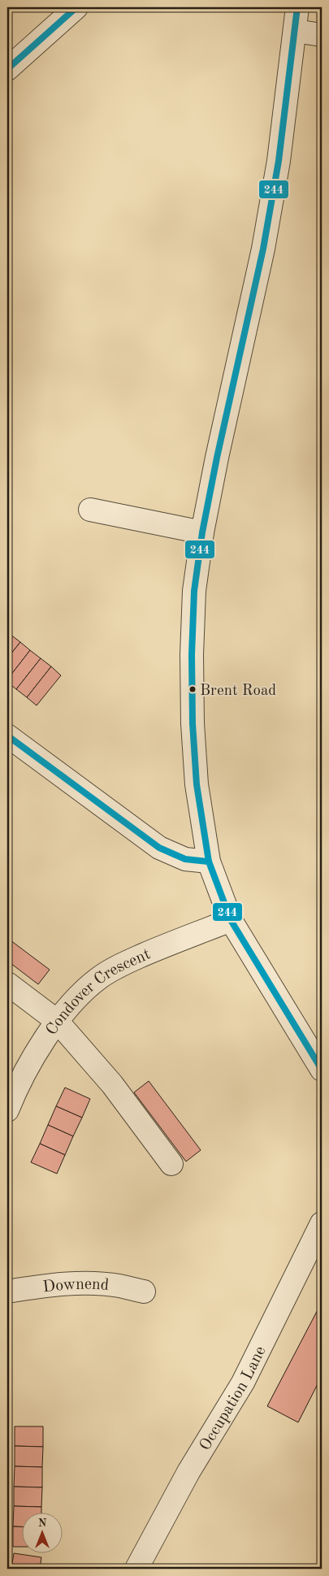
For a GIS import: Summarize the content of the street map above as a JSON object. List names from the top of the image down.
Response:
{
  "streets": {
    "street": ["Condover Crescent", "Downend", "Occupation Lane"]
  },
  "places": ["Brent Road"],
  "lines": ["transit line 244"],
  "north": "top"
}
